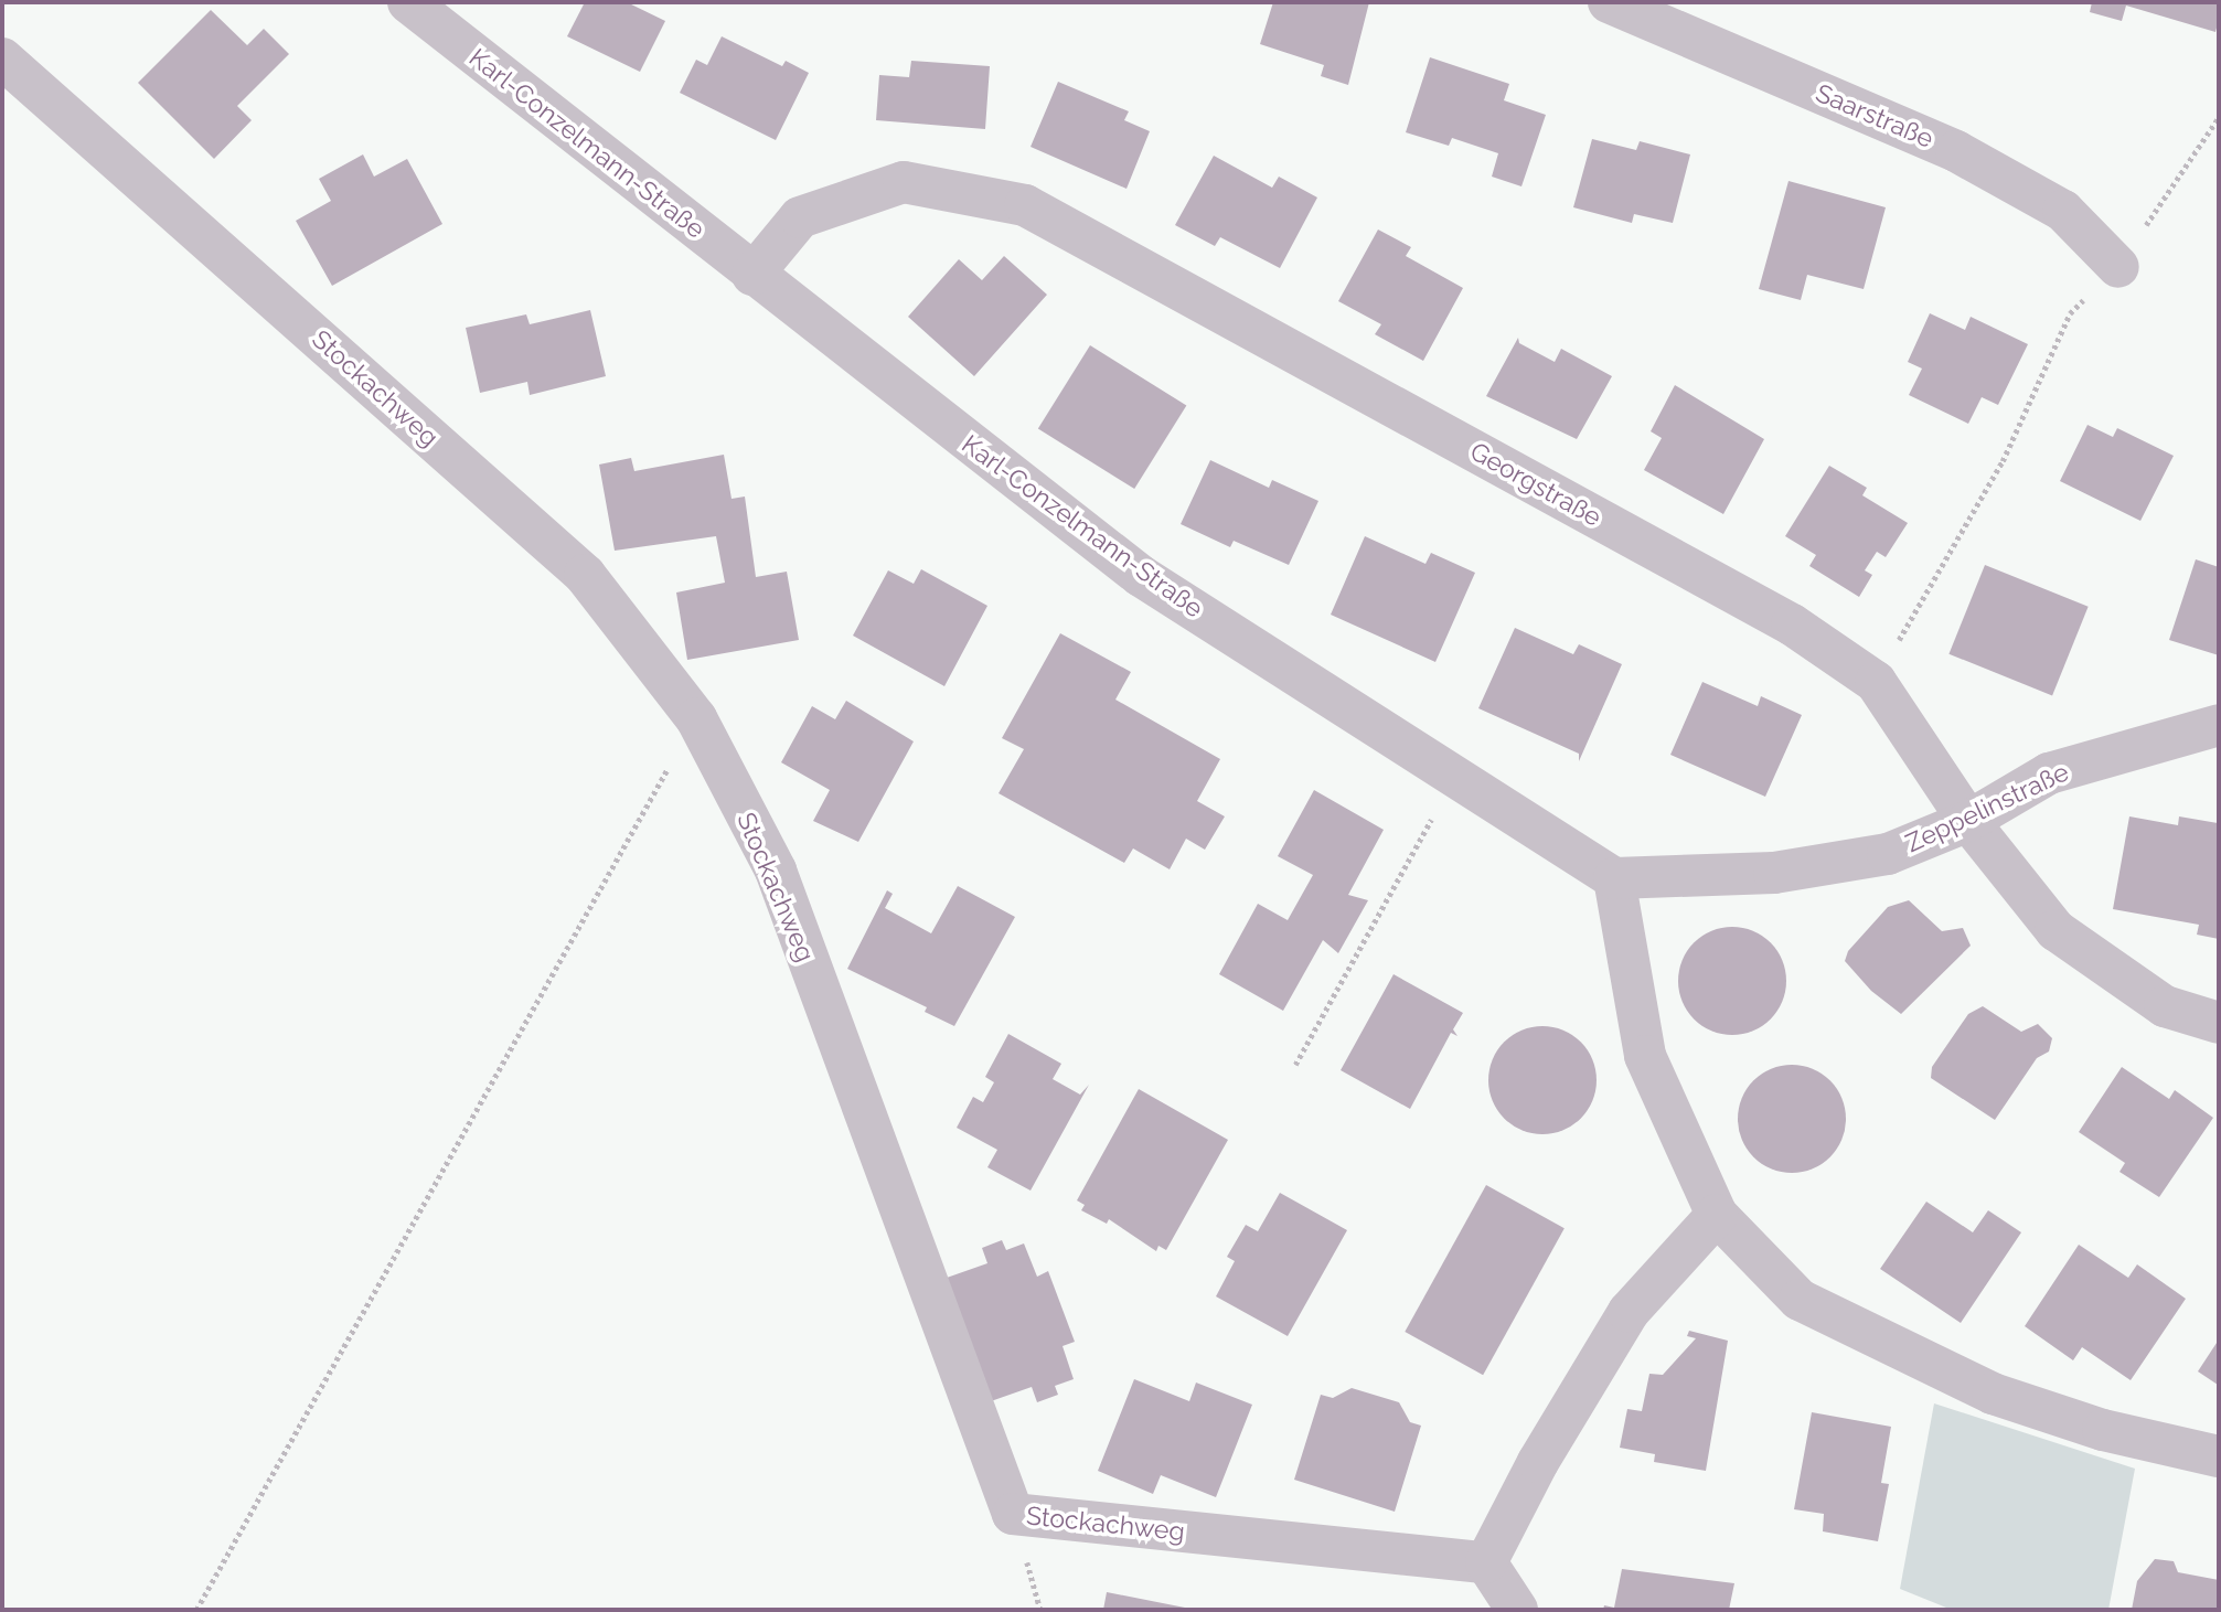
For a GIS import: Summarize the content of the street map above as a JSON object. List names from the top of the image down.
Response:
{
  "streets": {
    "street": [
      "Saarstraße",
      "Karl-Conzelmann-Straße",
      "Stockachweg",
      "Georgstraße",
      "Zeppelinstraße"
    ]
  },
  "crossings": [
    ["Karl-Conzelmann-Straße", "Georgstraße"],
    ["Karl-Conzelmann-Straße", "Zeppelinstraße"],
    ["Georgstraße", "Zeppelinstraße"]
  ]
}
